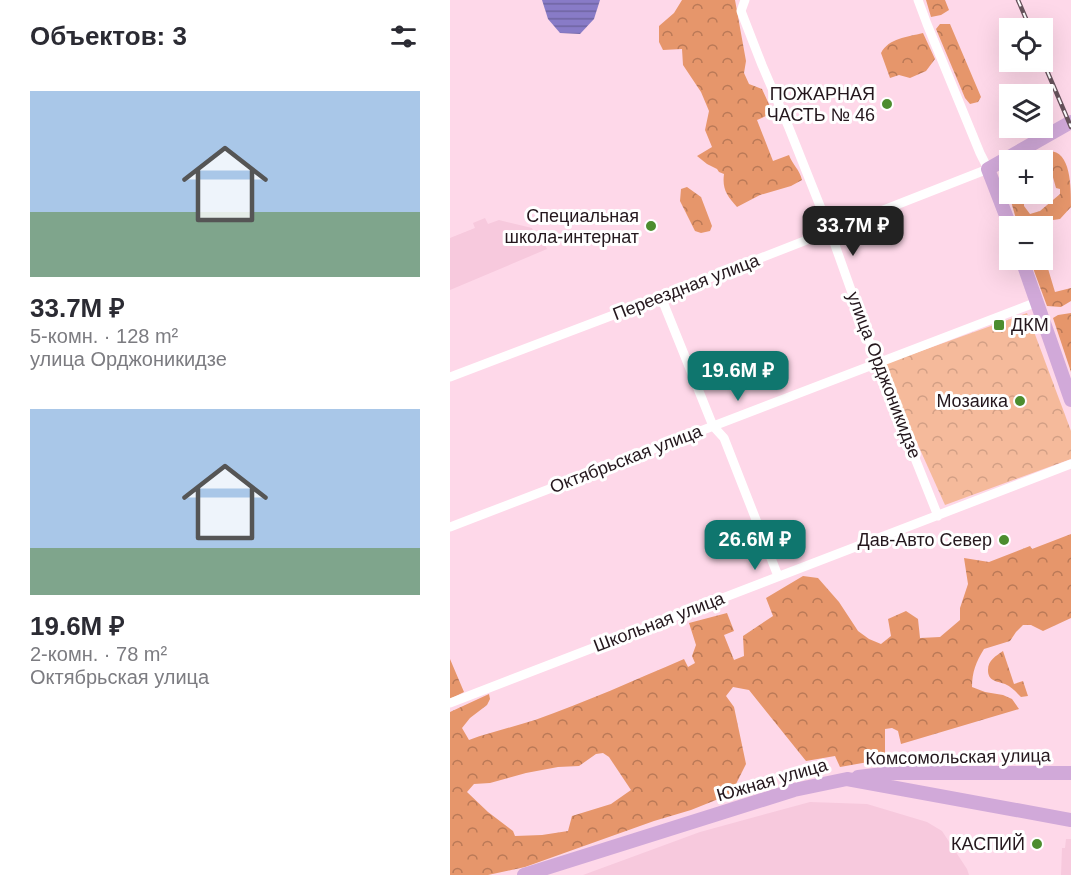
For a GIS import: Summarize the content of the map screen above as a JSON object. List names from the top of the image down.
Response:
{
  "streets": {
    "main road": ["Комсомольская улица", "Южная улица"],
    "street": [
      "Переездная улица",
      "улица Орджоникидзе",
      "Октябрьская улица",
      "Школьная улица"
    ]
  },
  "crossings": [
    ["Переездная улица", "улица Орджоникидзе"],
    ["улица Орджоникидзе", "Октябрьская улица"],
    ["улица Орджоникидзе", "Школьная улица"],
    ["Комсомольская улица", "Южная улица"]
  ],
  "places": {
    "other": [
      "ПОЖАРНАЯ ЧАСТЬ № 46",
      "Специальная школа-интернат",
      "Мозаика",
      "Дав-Авто Север",
      "КАСПИЙ"
    ],
    "transit": ["ДКМ"]
  },
  "page": {
    "heading": "Объектов: 3",
    "map_buttons": ["+", "−"],
    "list": [
      {
        "name": "33.7M ₽",
        "note": "5-комн. · 128 m² · улица Орджоникидзе"
      },
      {
        "name": "19.6M ₽",
        "note": "2-комн. · 78 m² · Октябрьская улица"
      }
    ],
    "price": ["33.7M ₽", "19.6M ₽", "26.6M ₽"]
  }
}
